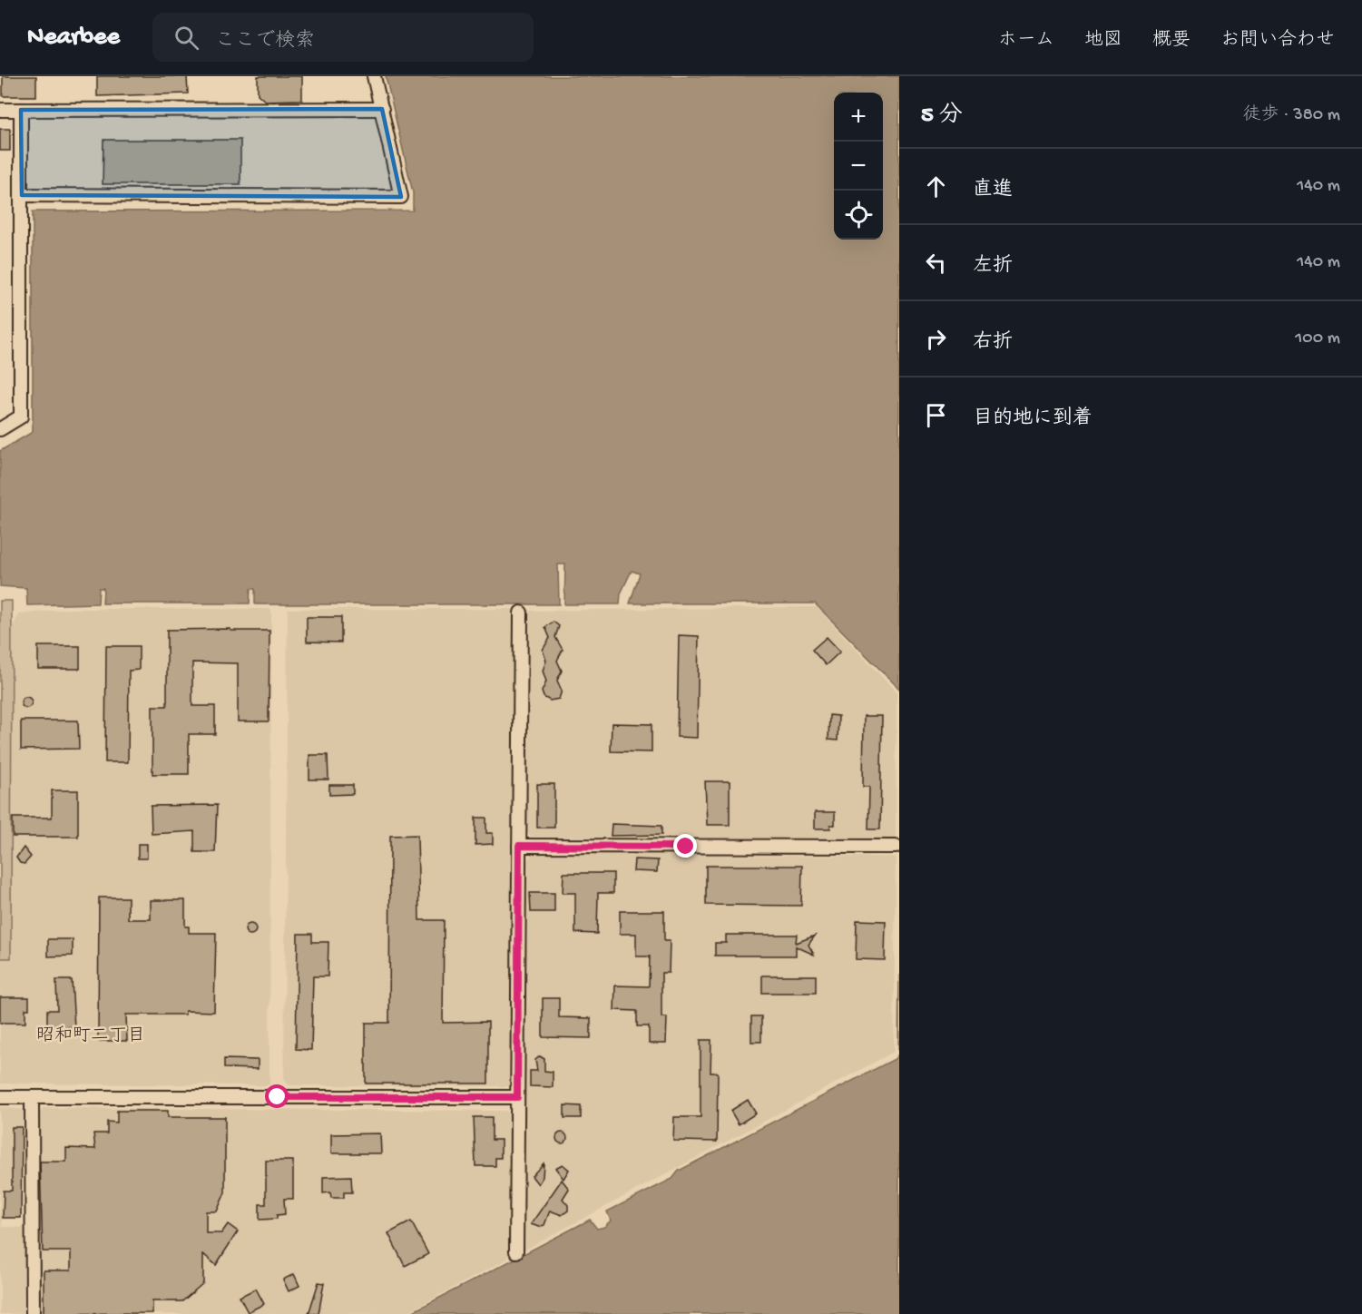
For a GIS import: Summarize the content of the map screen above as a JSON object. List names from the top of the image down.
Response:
{
  "districts": ["昭和町二丁目"],
  "page": {
    "header": "Nearbee",
    "search": "ここで検索",
    "nav": [
      "ホーム",
      "地図",
      "概要",
      "お問い合わせ"
    ],
    "heading": ["5 分", "徒歩 · 380 m"],
    "map_buttons": ["+", "−"],
    "list": [
      ["直進", "140 m"],
      ["左折", "140 m"],
      ["右折", "100 m"],
      "目的地に到着"
    ]
  }
}
